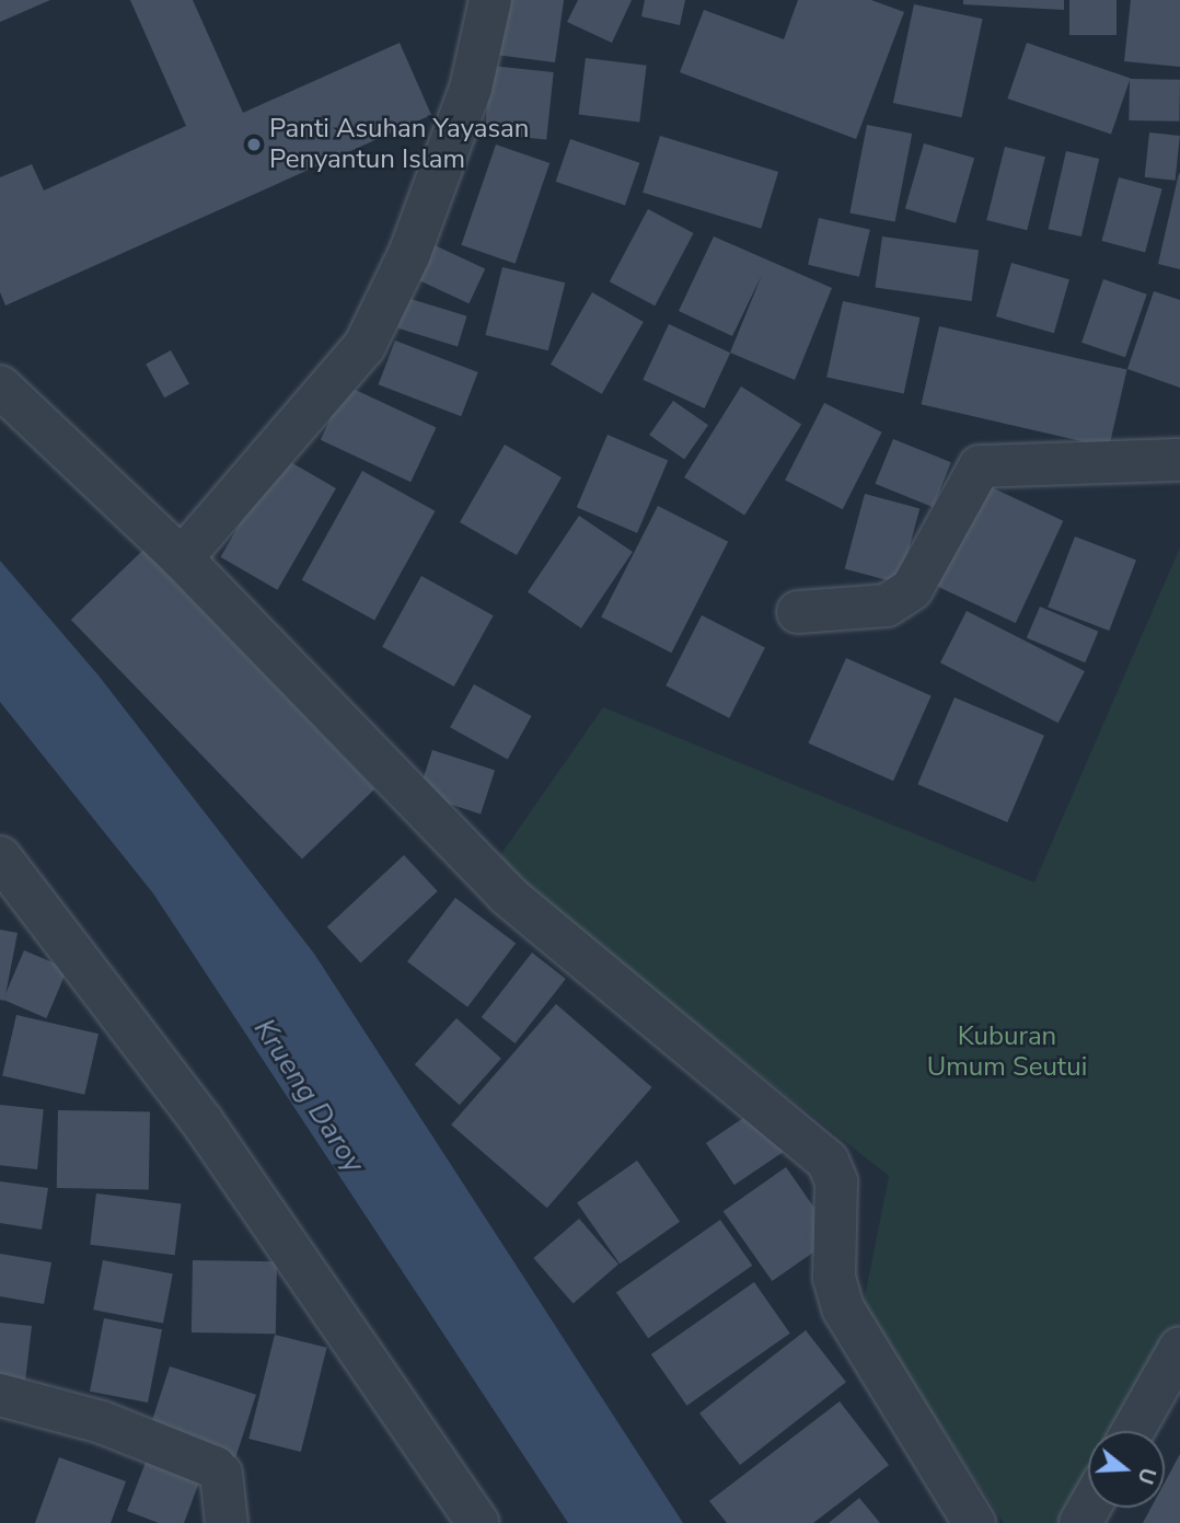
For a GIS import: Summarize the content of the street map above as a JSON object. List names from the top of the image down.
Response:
{
  "water": ["Krueng Daroy"],
  "parks": ["Kuburan Umum Seutui"],
  "places": ["Panti Asuhan Yayasan Penyantun Islam"],
  "north": "right"
}
